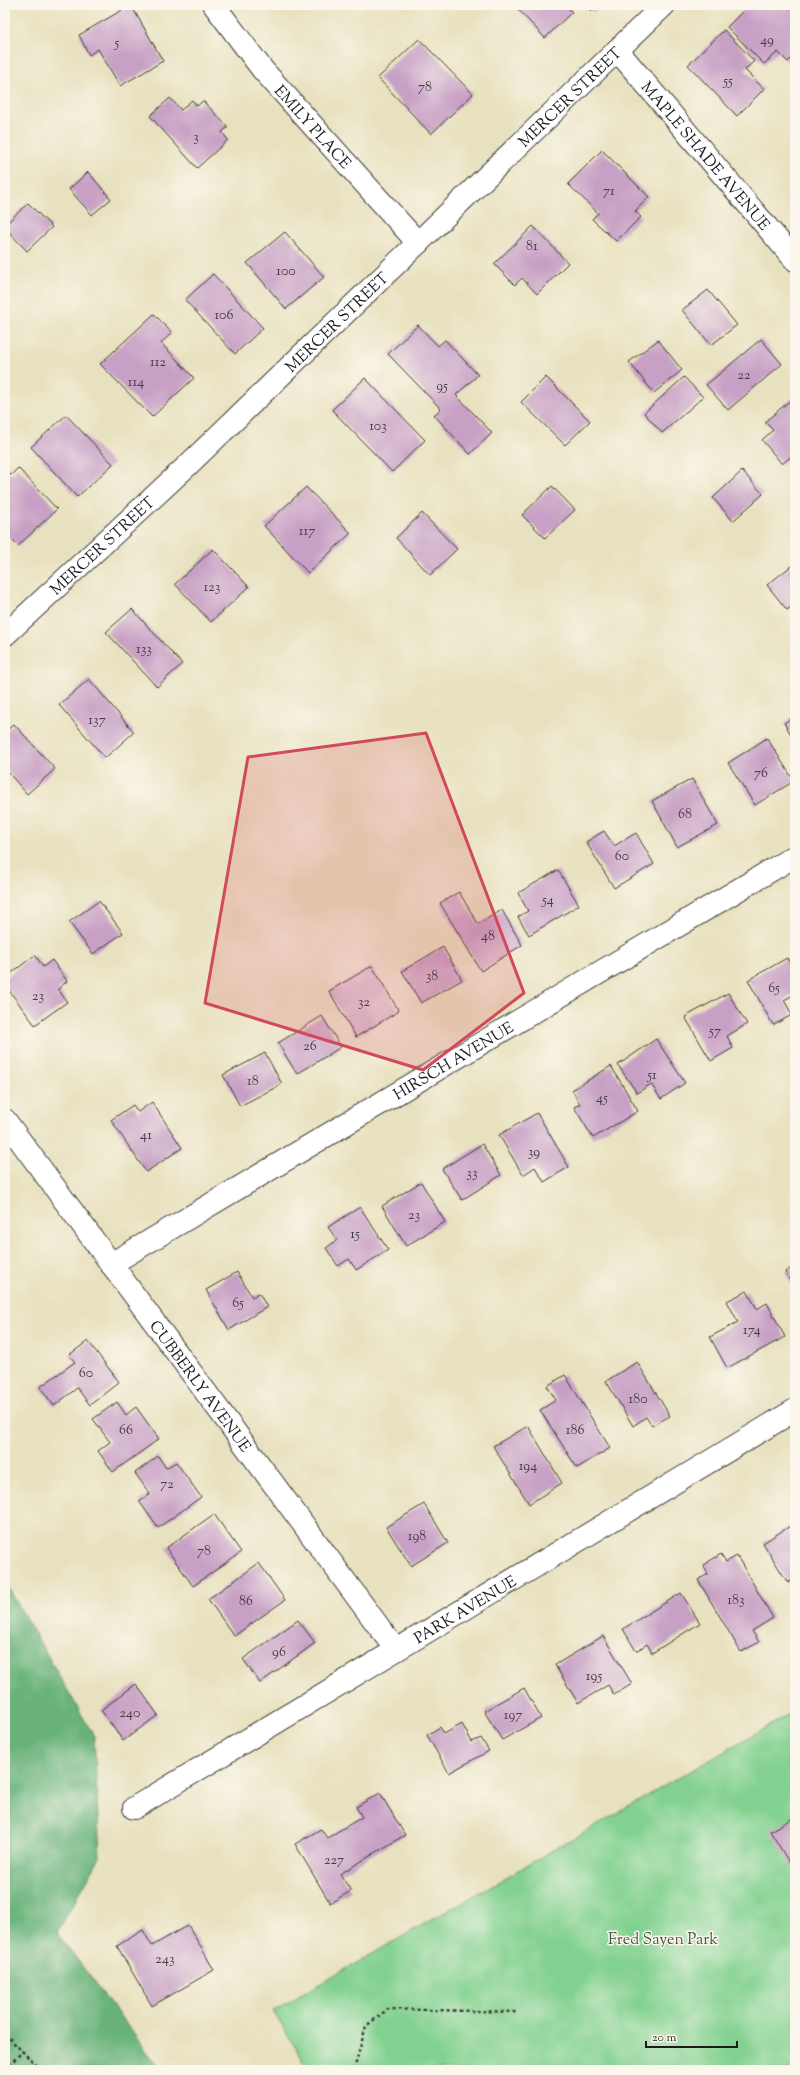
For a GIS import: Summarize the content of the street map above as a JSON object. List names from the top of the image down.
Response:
{
  "streets": {
    "street": [
      "MERCER STREET",
      "EMILY PLACE",
      "MAPLE SHADE AVENUE",
      "HIRSCH AVENUE",
      "CUBBERLY AVENUE",
      "PARK AVENUE"
    ]
  },
  "crossings": [
    ["MERCER STREET", "EMILY PLACE"],
    ["MERCER STREET", "MAPLE SHADE AVENUE"],
    ["HIRSCH AVENUE", "CUBBERLY AVENUE"],
    ["CUBBERLY AVENUE", "PARK AVENUE"]
  ],
  "parks": ["Fred Sayen Park"],
  "house_numbers": [
    "49",
    "5",
    "55",
    "78",
    "3",
    "71",
    "81",
    "100",
    "106",
    "112",
    "22",
    "114",
    "95",
    "103",
    "117",
    "123",
    "133",
    "137",
    "76",
    "68",
    "60",
    "54",
    "48",
    "38",
    "65",
    "23",
    "32",
    "57",
    "26",
    "51",
    "18",
    "45",
    "41",
    "39",
    "33",
    "23",
    "15",
    "65",
    "174",
    "60",
    "180",
    "66",
    "186",
    "194",
    "72",
    "198",
    "78",
    "183",
    "86",
    "96",
    "195",
    "240",
    "197",
    "227",
    "243"
  ],
  "scale_bar": "20 m"
}
